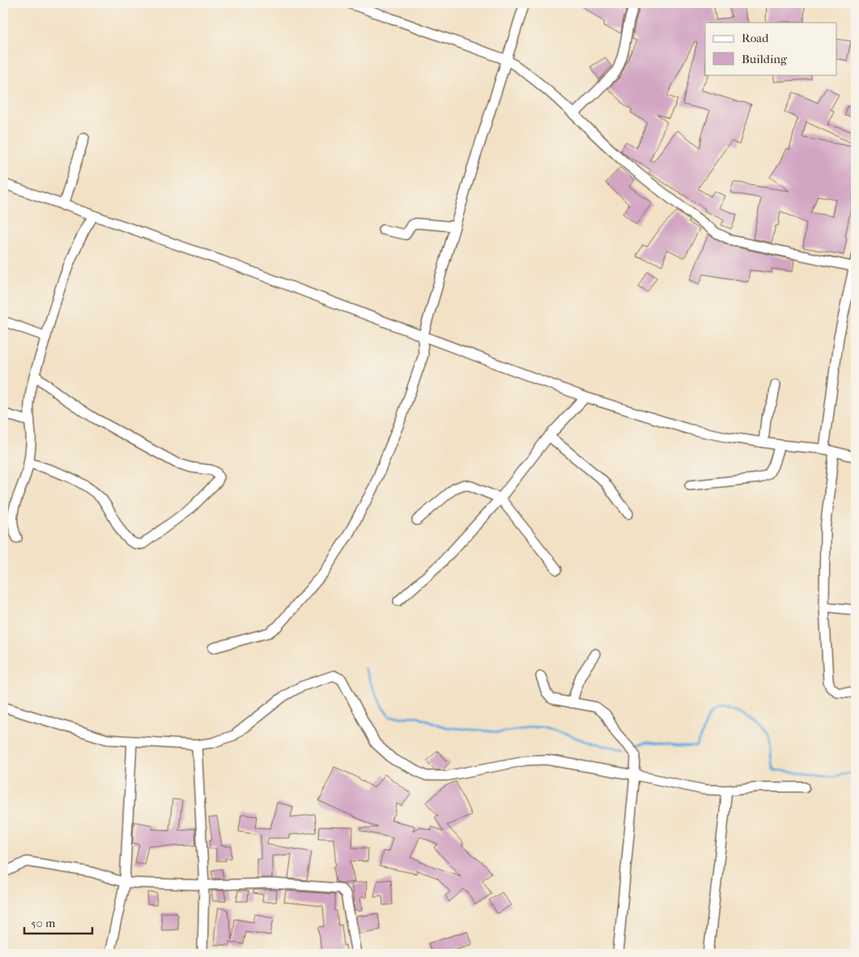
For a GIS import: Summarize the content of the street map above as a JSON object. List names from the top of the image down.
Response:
{
  "legend": ["Road", "Building"],
  "scale_bar": "50 m"
}
